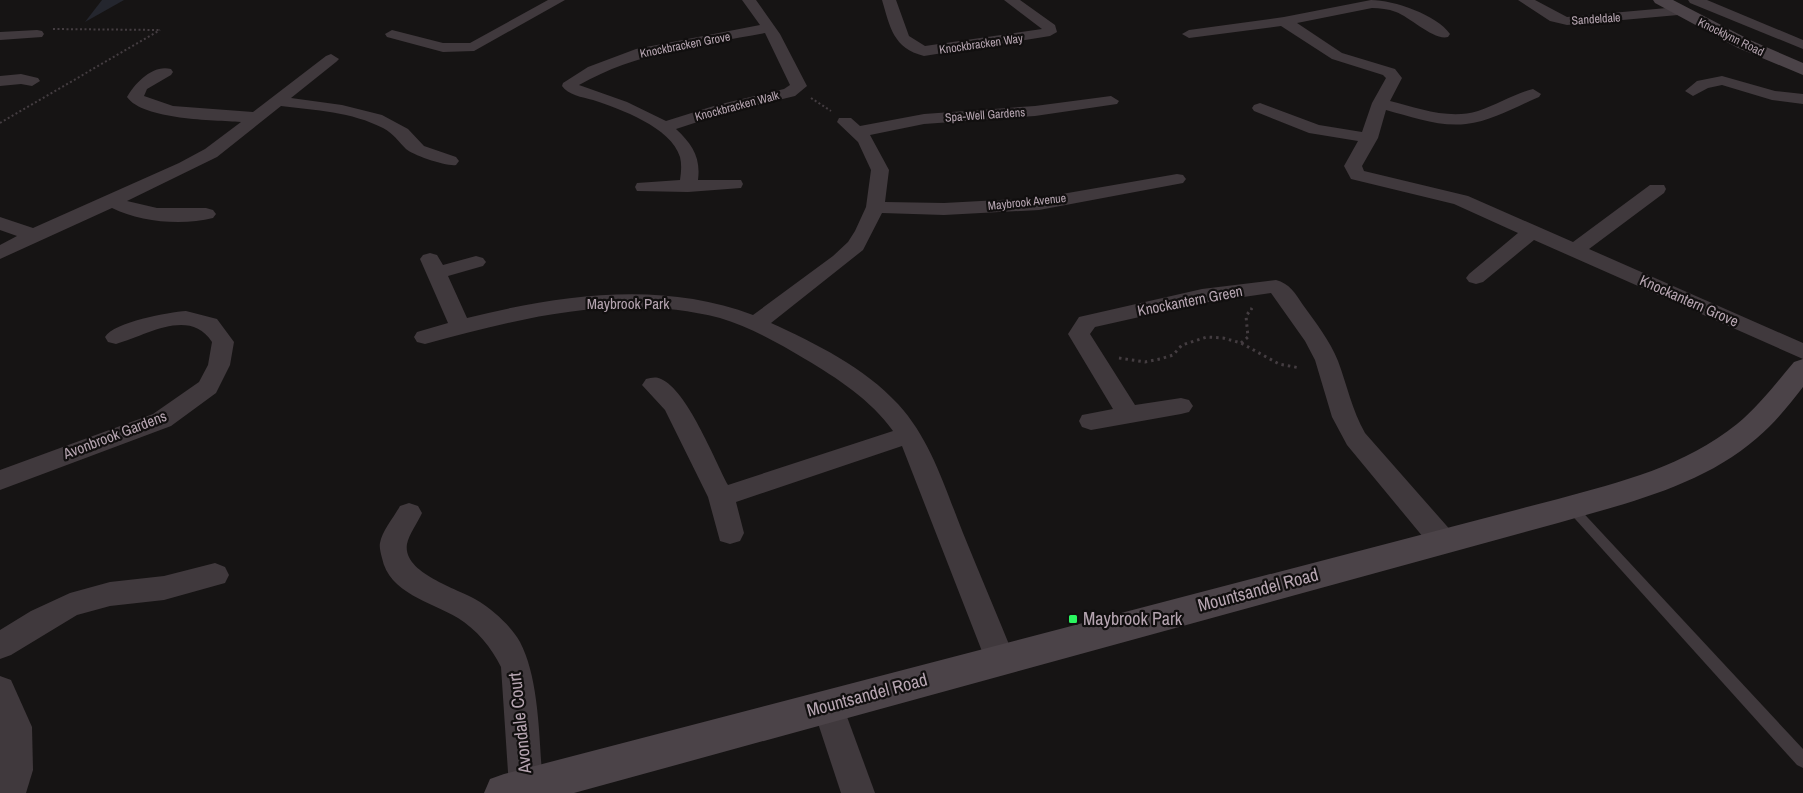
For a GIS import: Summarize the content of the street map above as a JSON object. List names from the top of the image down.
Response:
{
  "streets": {
    "street": [
      "Sandeldale",
      "Knocklynn Road",
      "Knockbracken Way",
      "Knockbracken Grove",
      "Knockbracken Walk",
      "Spa-Well Gardens",
      "Maybrook Avenue",
      "Knockantern Green",
      "Knockantern Grove",
      "Maybrook Park",
      "Avonbrook Gardens",
      "Mountsandel Road",
      "Avondale Court"
    ]
  },
  "crossings": [
    ["Sandeldale", "Knocklynn Road"],
    ["Knockbracken Grove", "Knockbracken Walk"],
    ["Knockantern Green", "Mountsandel Road"],
    ["Maybrook Park", "Mountsandel Road"],
    ["Mountsandel Road", "Avondale Court"]
  ],
  "places": {
    "transit": ["Maybrook Park"]
  }
}
